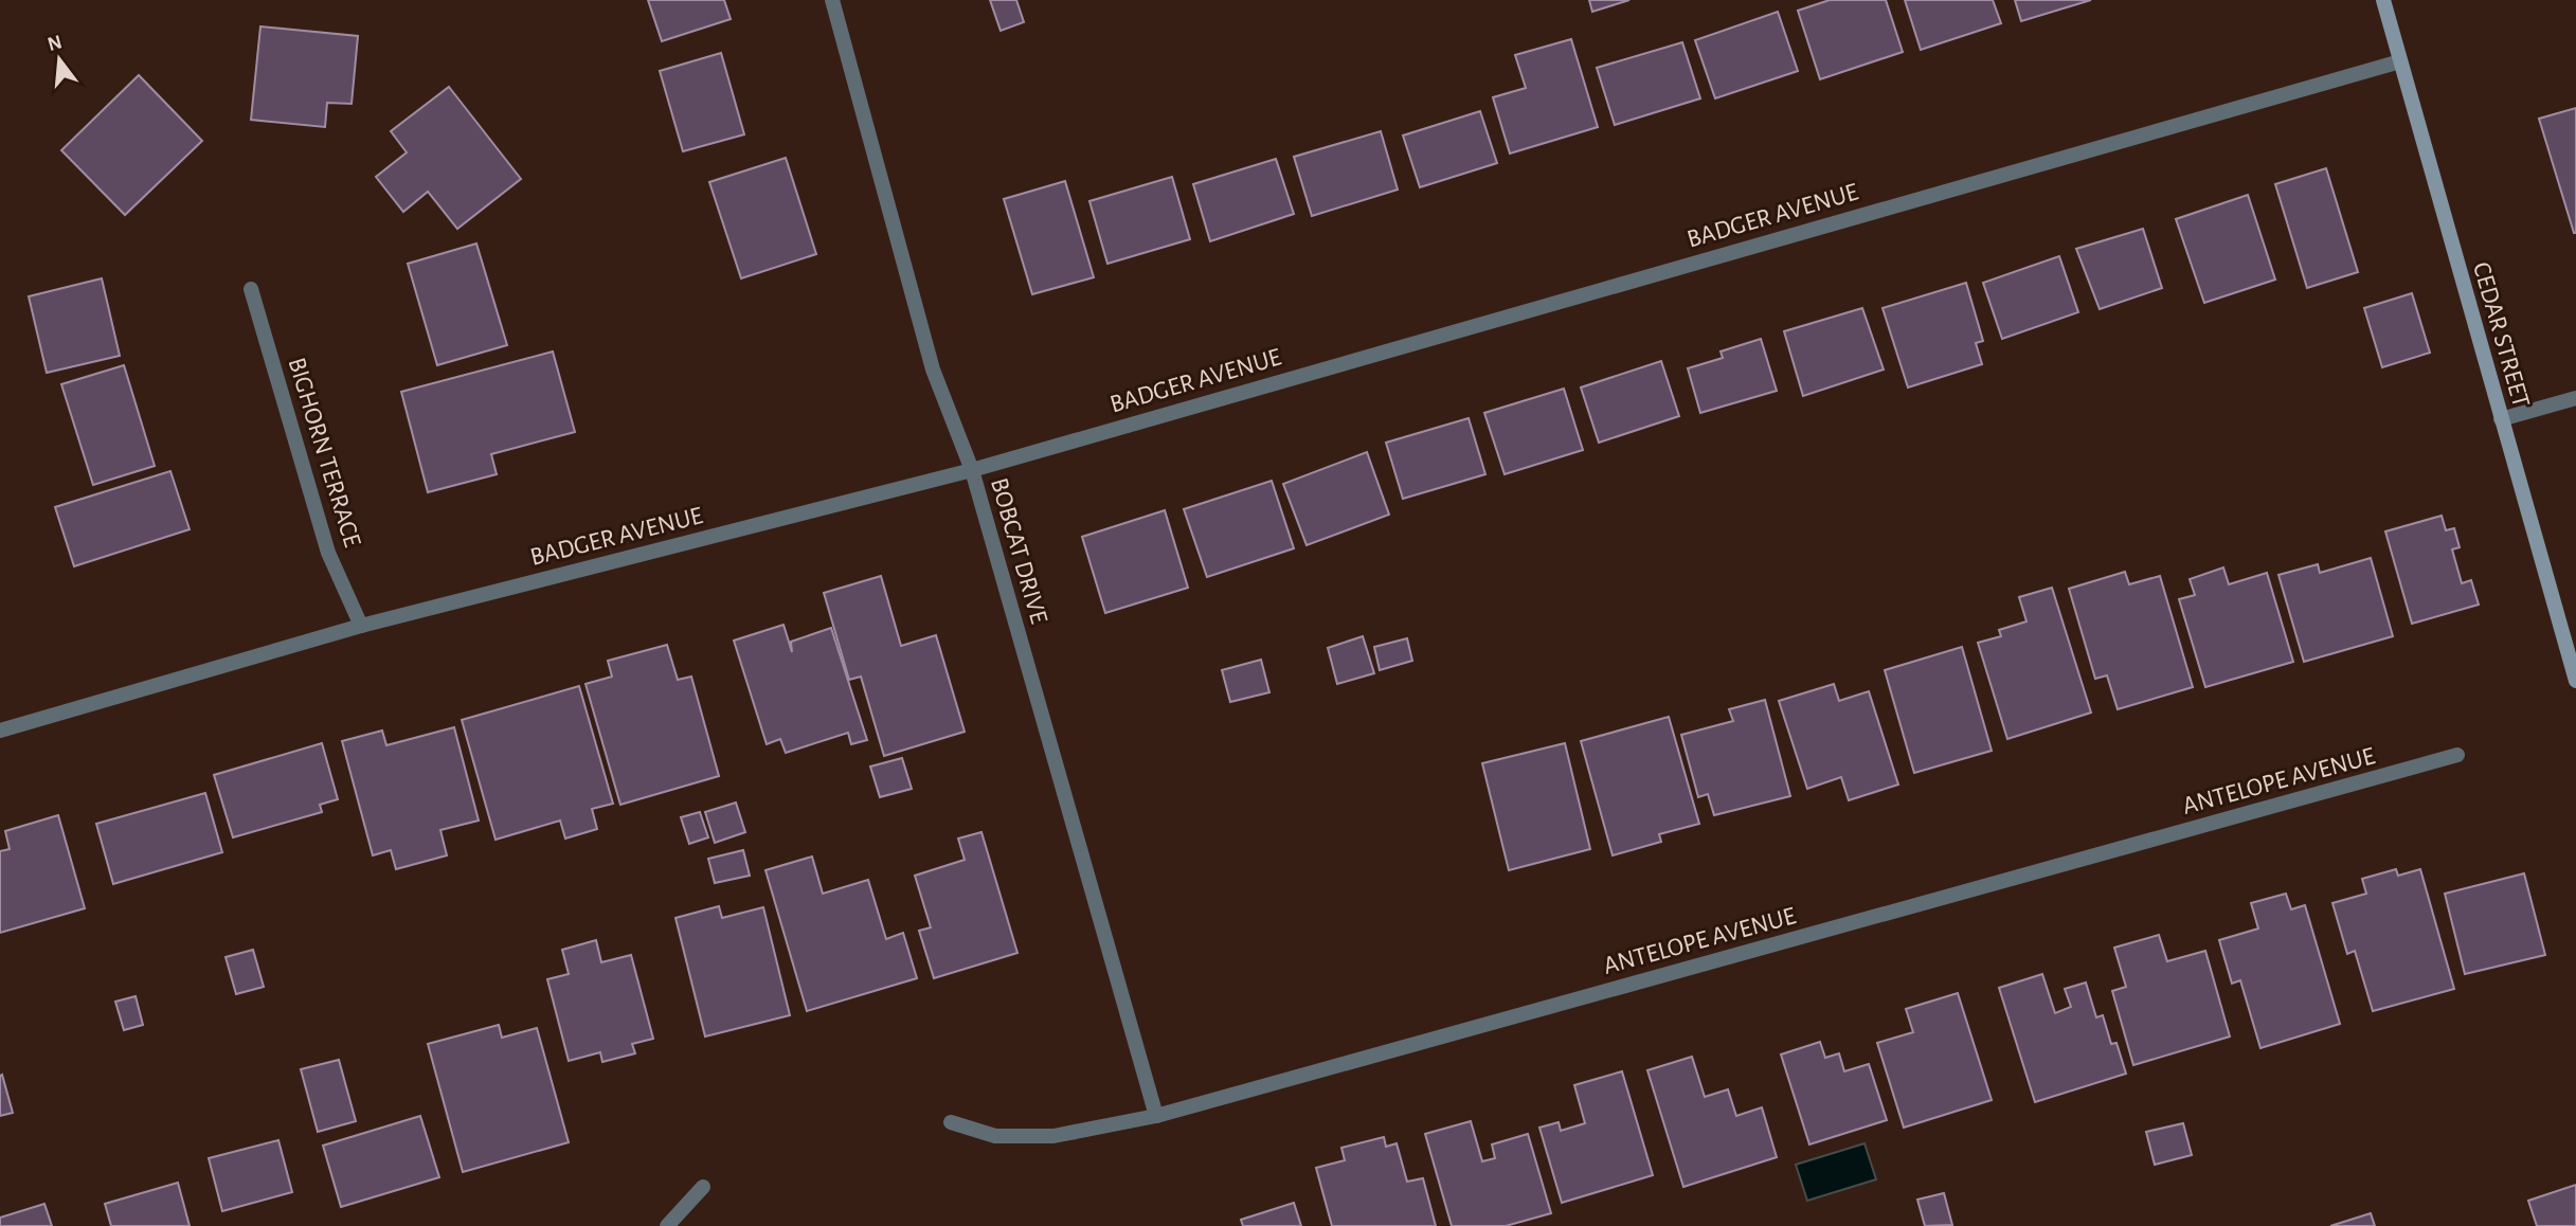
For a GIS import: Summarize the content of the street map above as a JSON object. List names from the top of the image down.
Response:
{
  "streets": {
    "main road": ["CEDAR STREET"],
    "street": [
      "BADGER AVENUE",
      "BIGHORN TERRACE",
      "BOBCAT DRIVE",
      "ANTELOPE AVENUE"
    ]
  },
  "crossings": [
    ["BADGER AVENUE", "CEDAR STREET"],
    ["BADGER AVENUE", "BIGHORN TERRACE"],
    ["BADGER AVENUE", "BOBCAT DRIVE"],
    ["BOBCAT DRIVE", "ANTELOPE AVENUE"]
  ],
  "north": "top"
}
